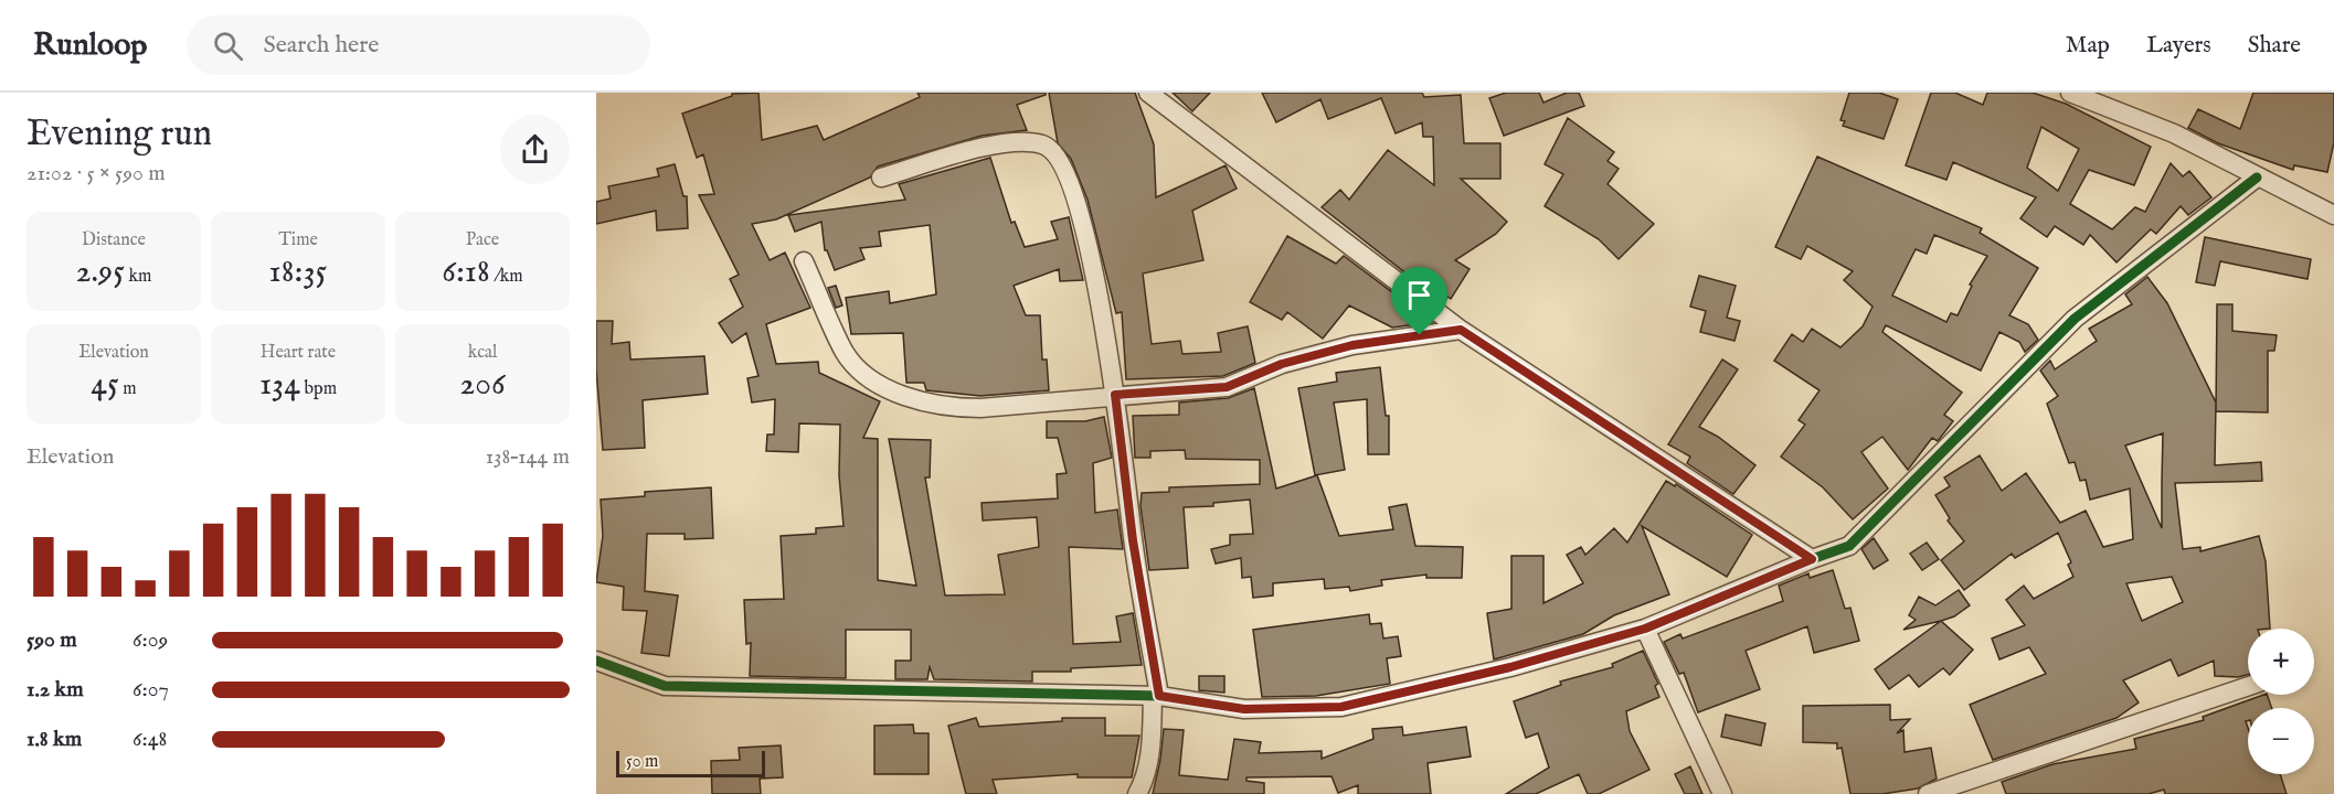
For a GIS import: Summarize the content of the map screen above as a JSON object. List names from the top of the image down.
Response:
{
  "scale_bar": "50 m",
  "page": {
    "header": "Runloop",
    "search": "Search here",
    "nav": ["Map", "Layers", "Share"],
    "heading": ["Evening run", "21:02 · 5 × 590 m"],
    "stats": [
      ["Distance", "2.95 km"],
      ["Time", "18:35"],
      ["Pace", "6:18 /km"],
      ["Elevation", "45 m"],
      ["Heart rate", "134 bpm"],
      ["kcal", "206"]
    ],
    "chart": ["Elevation", "138–144 m"],
    "list": [
      {
        "name": "590 m",
        "note": "6:09"
      },
      {
        "name": "1.2 km",
        "note": "6:07"
      },
      {
        "name": "1.8 km",
        "note": "6:48"
      }
    ],
    "map_buttons": ["+", "−"],
    "scale": "50 m"
  }
}
